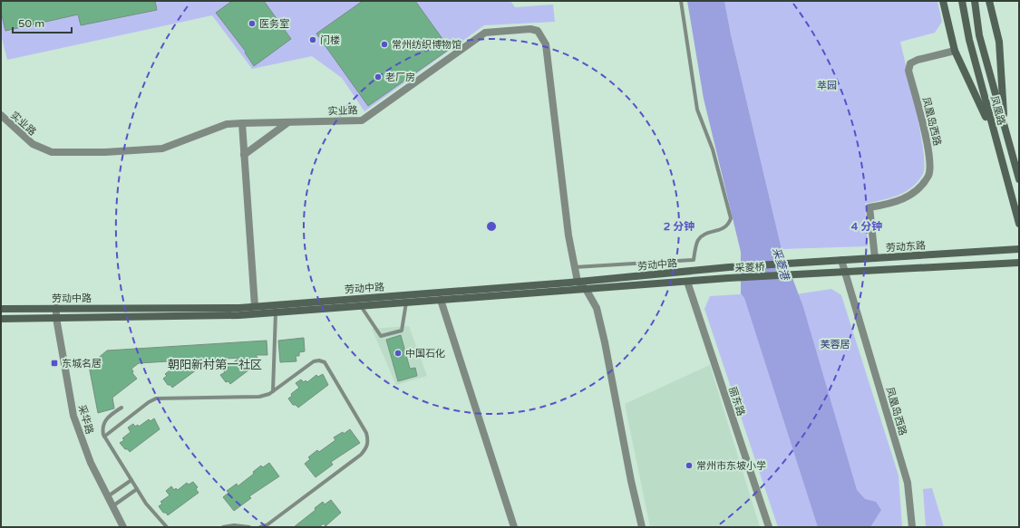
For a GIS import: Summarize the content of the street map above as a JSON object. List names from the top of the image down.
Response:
{
  "streets": {
    "main road": [
      "凤凰路",
      "劳动东路",
      "劳动中路",
      "采菱桥"
    ],
    "street": [
      "实业路",
      "凤凰岛西路",
      "丽东路",
      "采华路"
    ]
  },
  "crossings": [
    ["实业路", "劳动中路"],
    ["凤凰岛西路", "劳动东路"],
    ["凤凰岛西路", "采菱桥"],
    ["劳动东路", "采菱桥"],
    ["劳动中路", "采菱桥"],
    ["劳动中路", "丽东路"],
    ["劳动中路", "采华路"]
  ],
  "districts": ["朝阳新村第一社区"],
  "water": ["采菱港"],
  "parks": ["萃园", "芙蓉居"],
  "places": {
    "other": [
      "医务室",
      "门楼",
      "常州纺织博物馆",
      "老厂房",
      "中国石化",
      "常州市东坡小学"
    ],
    "transit": ["东城名居"]
  },
  "scale_bar": "50 m",
  "rings": ["2 分钟", "4 分钟"]
}
